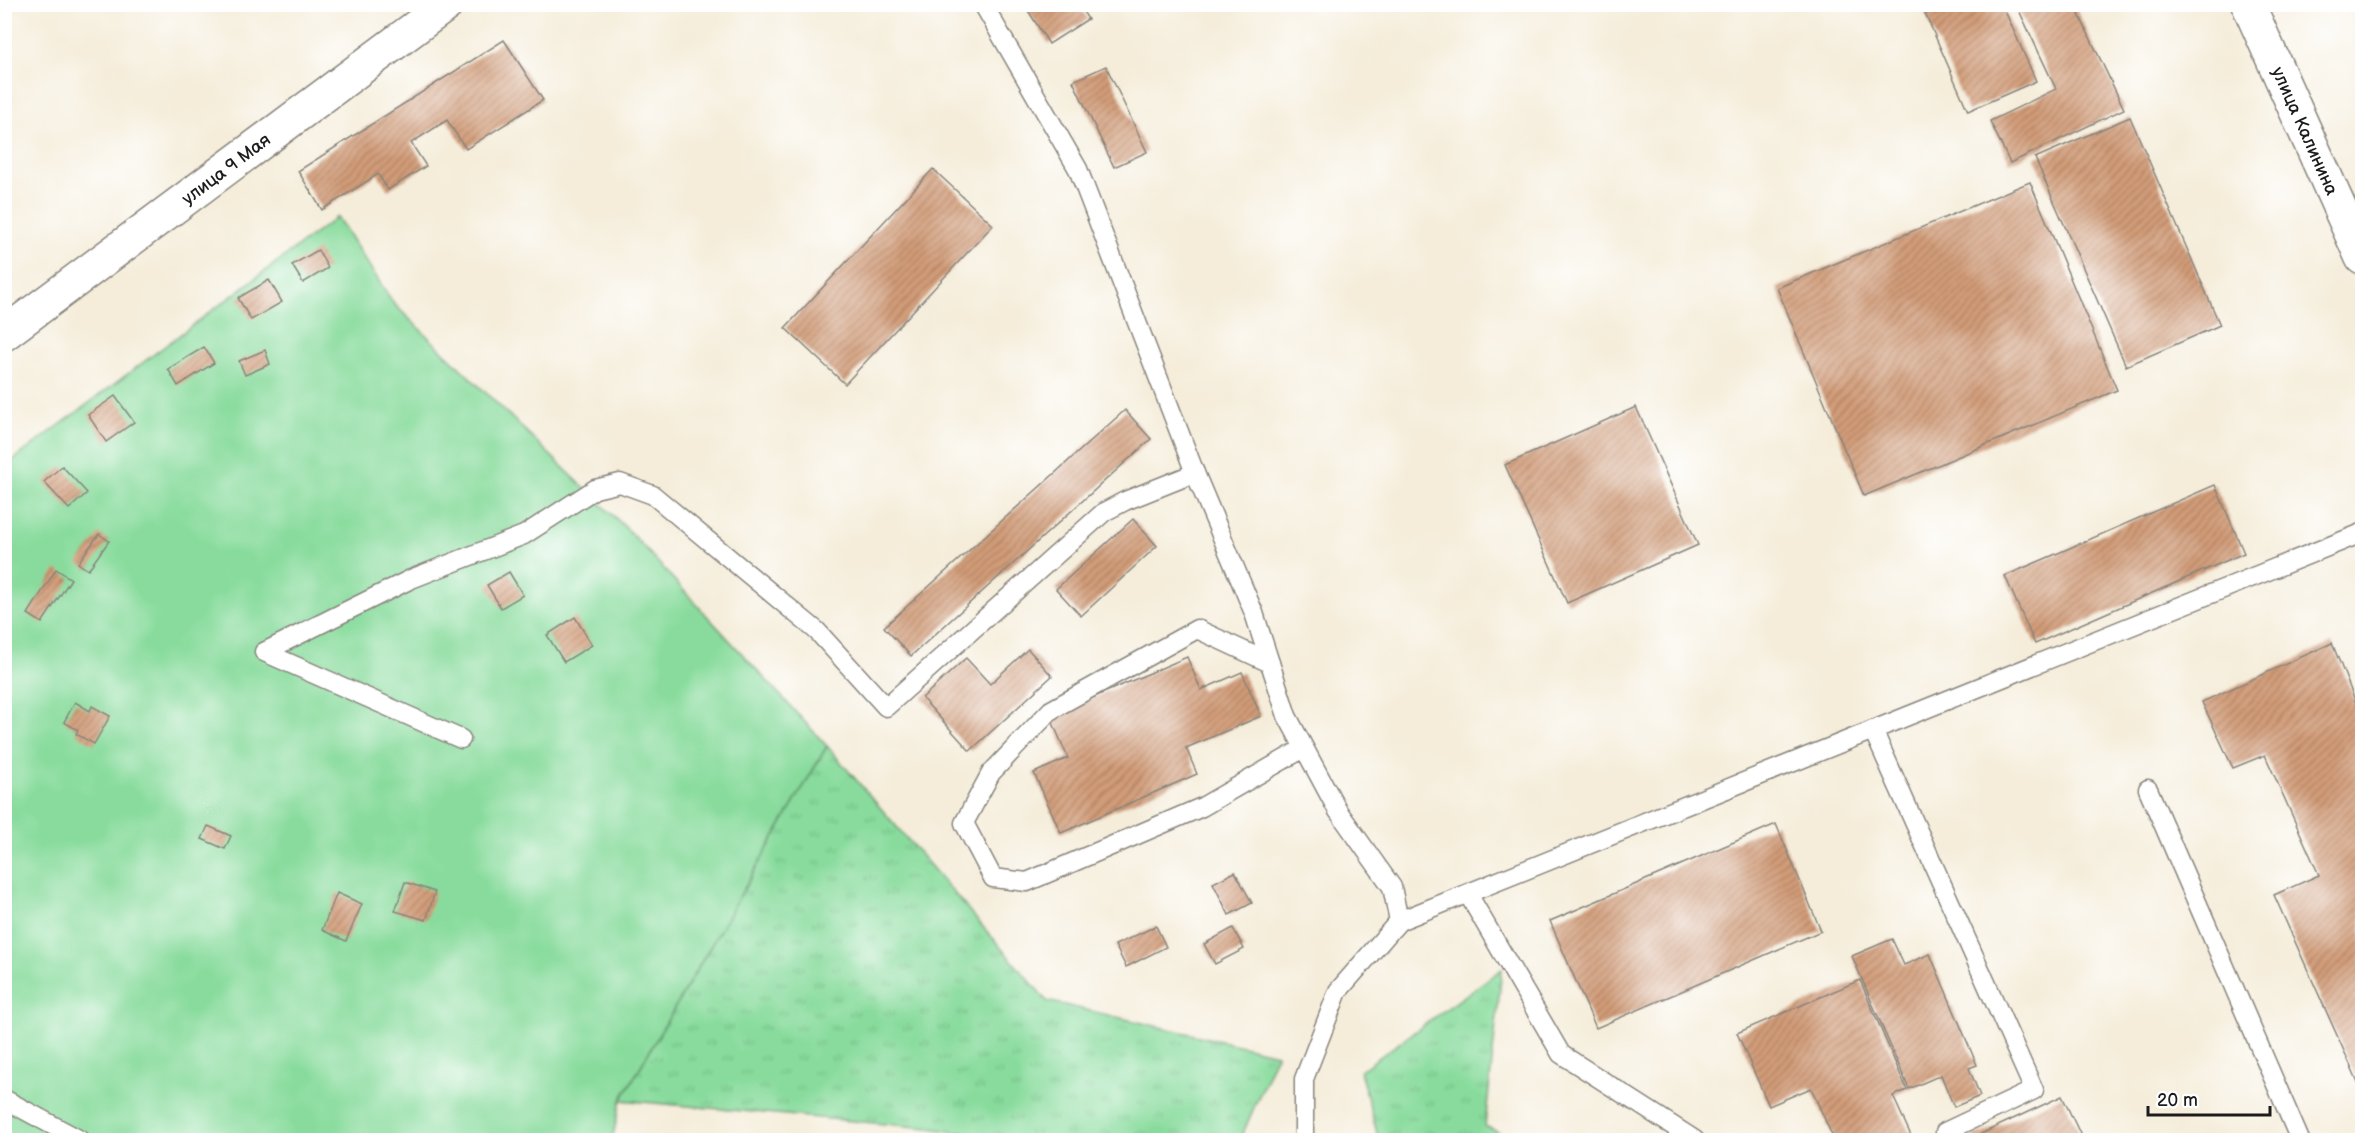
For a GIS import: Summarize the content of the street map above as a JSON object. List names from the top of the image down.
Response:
{
  "streets": {
    "main road": ["улица Калинина", "улица 9 Мая"]
  },
  "scale_bar": "20 m"
}
